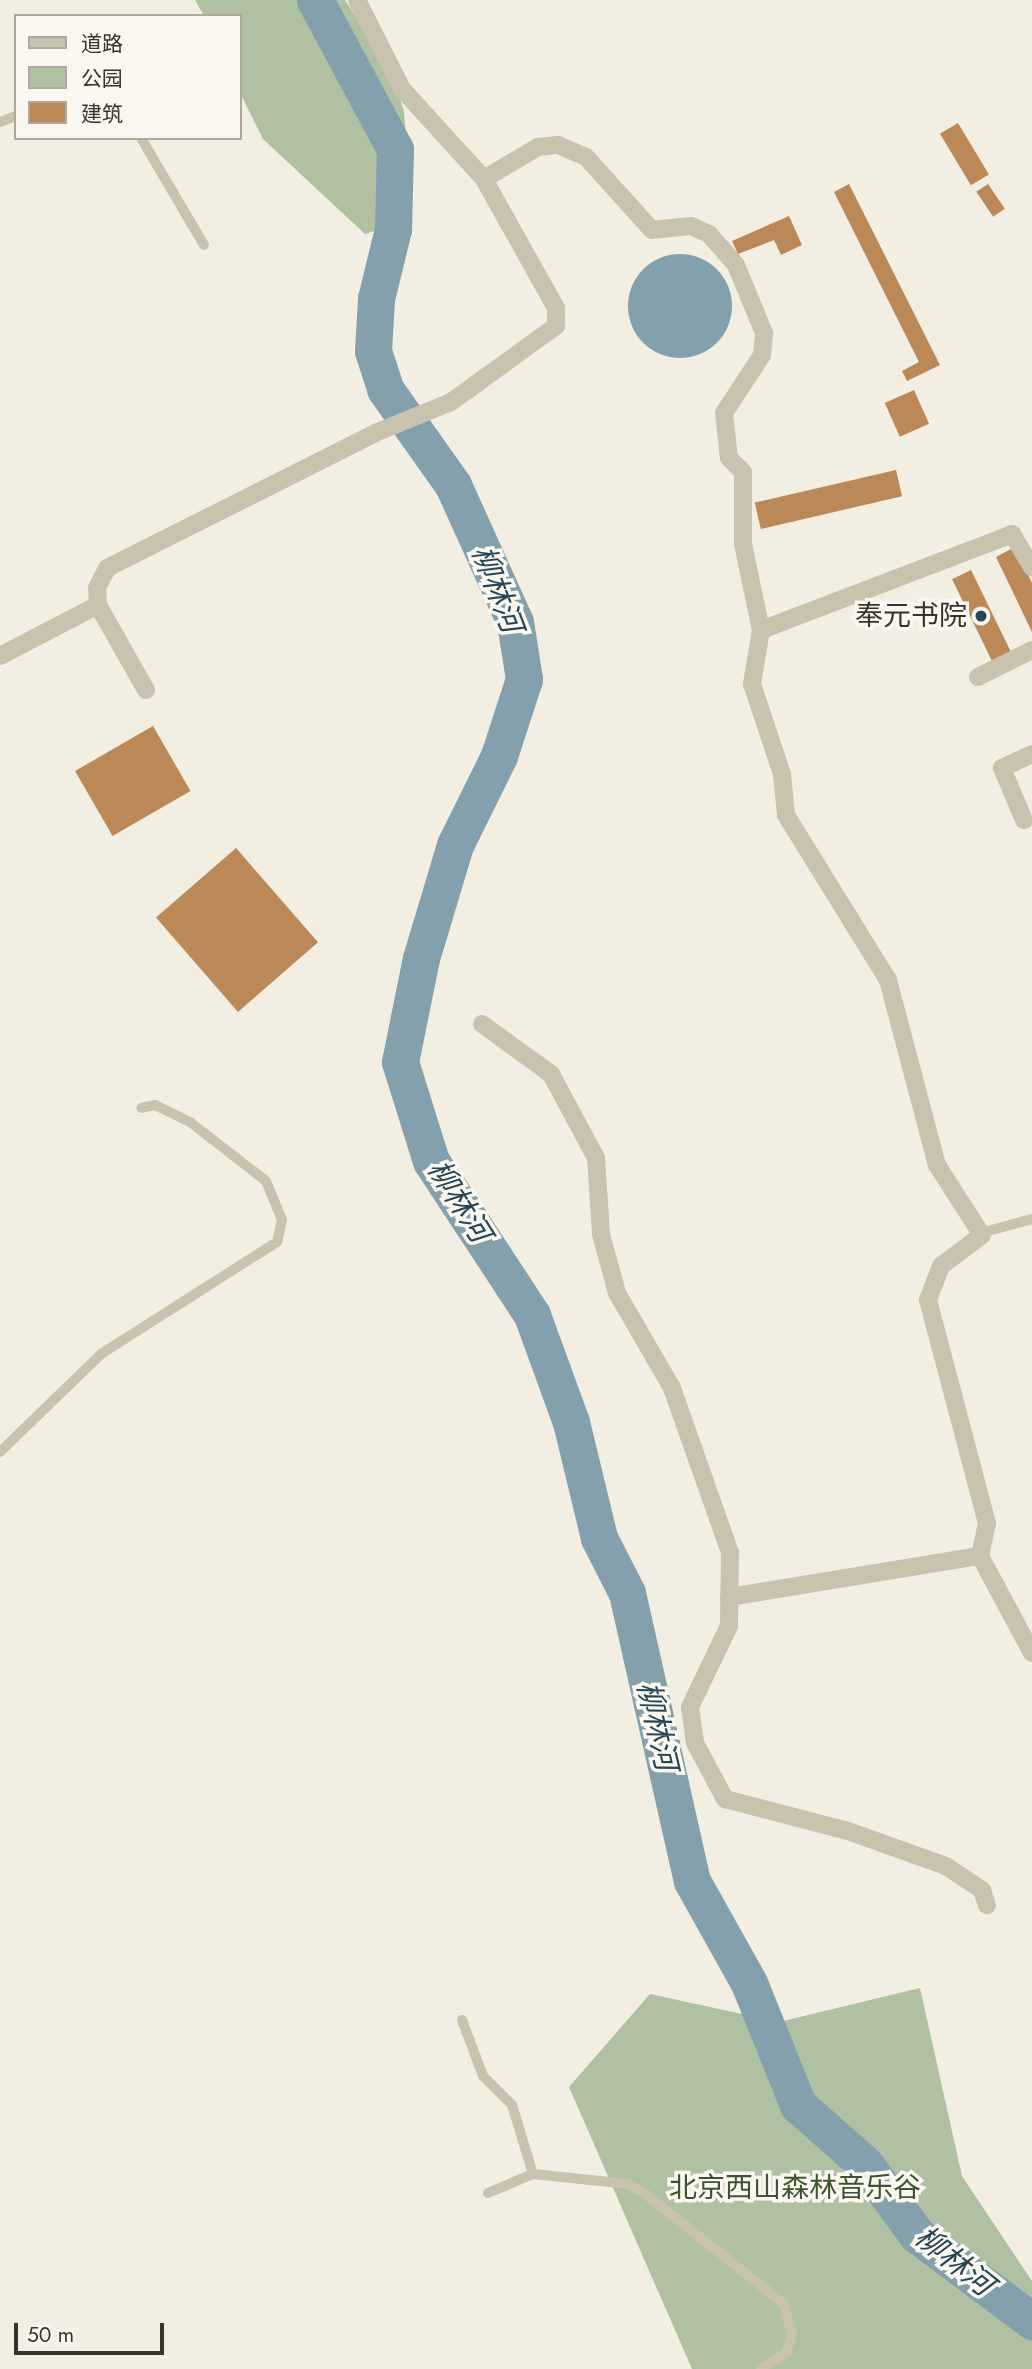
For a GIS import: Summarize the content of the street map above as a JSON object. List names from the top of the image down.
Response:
{
  "water": ["柳林河"],
  "parks": ["北京西山森林音乐谷"],
  "places": ["奉元书院"],
  "legend": ["道路", "公园", "建筑"],
  "scale_bar": "50 m"
}
